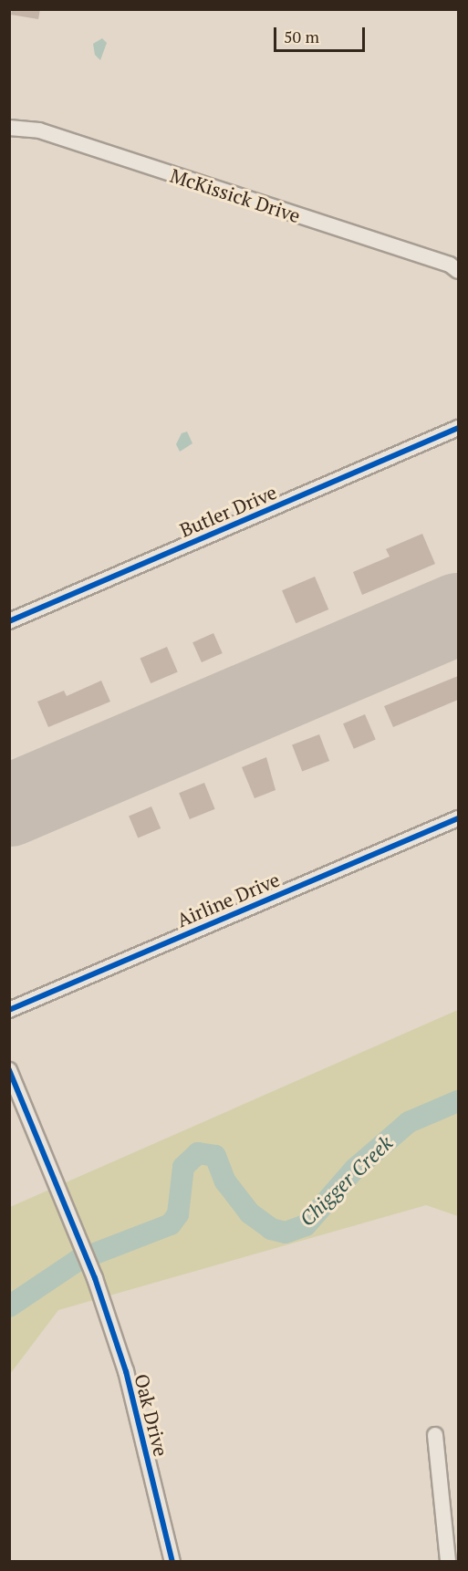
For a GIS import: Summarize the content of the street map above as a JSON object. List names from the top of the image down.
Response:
{
  "streets": {
    "street": [
      "McKissick Drive",
      "Butler Drive",
      "Airline Drive",
      "Oak Drive"
    ]
  },
  "water": ["Chigger Creek"],
  "scale_bar": "50 m"
}
